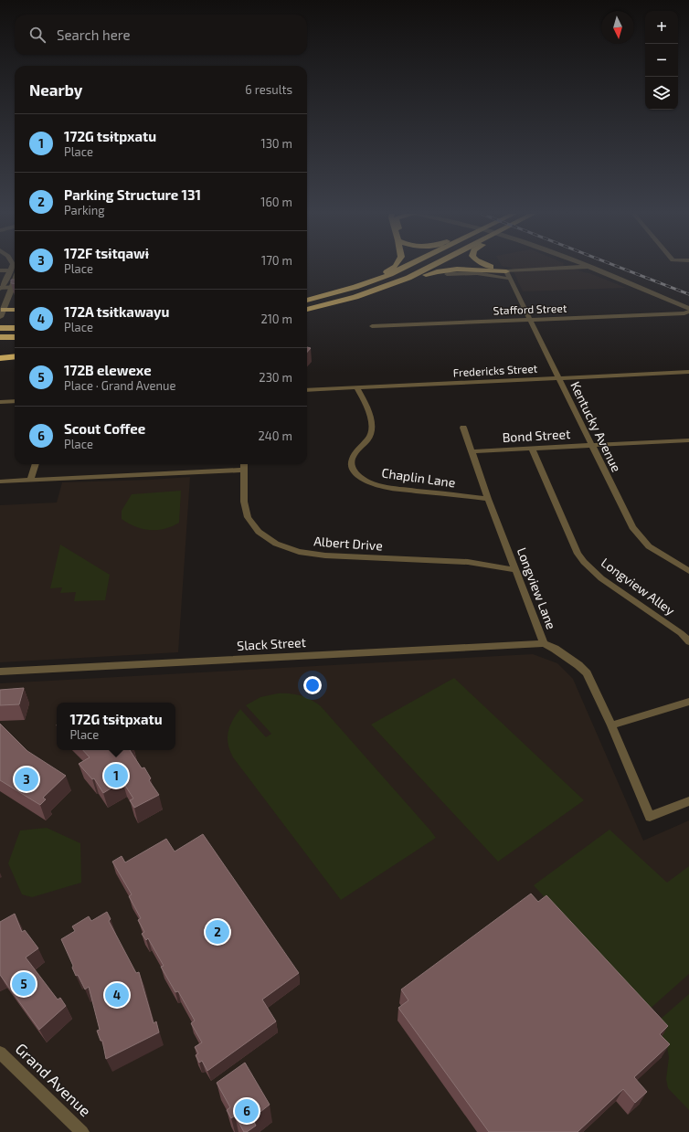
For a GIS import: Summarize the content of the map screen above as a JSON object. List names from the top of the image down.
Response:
{
  "streets": {
    "street": [
      "Stafford Street",
      "Fredericks Street",
      "Kentucky Avenue",
      "Bond Street",
      "Chaplin Lane",
      "Albert Drive",
      "Longview Alley",
      "Longview Lane",
      "Slack Street",
      "Grand Avenue"
    ]
  },
  "crossings": [
    ["Stafford Street", "Kentucky Avenue"],
    ["Fredericks Street", "Kentucky Avenue"],
    ["Fredericks Street", "Chaplin Lane"],
    ["Kentucky Avenue", "Bond Street"],
    ["Bond Street", "Longview Alley"],
    ["Bond Street", "Longview Lane"],
    ["Chaplin Lane", "Longview Lane"],
    ["Albert Drive", "Longview Lane"],
    ["Longview Lane", "Slack Street"]
  ],
  "north": "bottom",
  "page": {
    "map_buttons": ["+", "−"],
    "search": "Search here",
    "heading": ["Nearby", "6 results"],
    "list": [
      {
        "mark": "1",
        "name": "172G tsɨtpxatu",
        "note": "Place",
        "value": "130 m"
      },
      {
        "mark": "2",
        "name": "Parking Structure 131",
        "note": "Parking",
        "value": "160 m"
      },
      {
        "mark": "3",
        "name": "172F tsɨtqawɨ",
        "note": "Place",
        "value": "170 m"
      },
      {
        "mark": "4",
        "name": "172A tsɨtkawayu",
        "note": "Place",
        "value": "210 m"
      },
      {
        "mark": "5",
        "name": "172B elewexe",
        "note": "Place · Grand Avenue",
        "value": "230 m"
      },
      {
        "mark": "6",
        "name": "Scout Coffee",
        "note": "Place",
        "value": "240 m"
      }
    ],
    "popup": ["172G tsɨtpxatu", "Place"],
    "pins": [
      "1",
      "3",
      "2",
      "5",
      "4",
      "6"
    ]
  }
}
